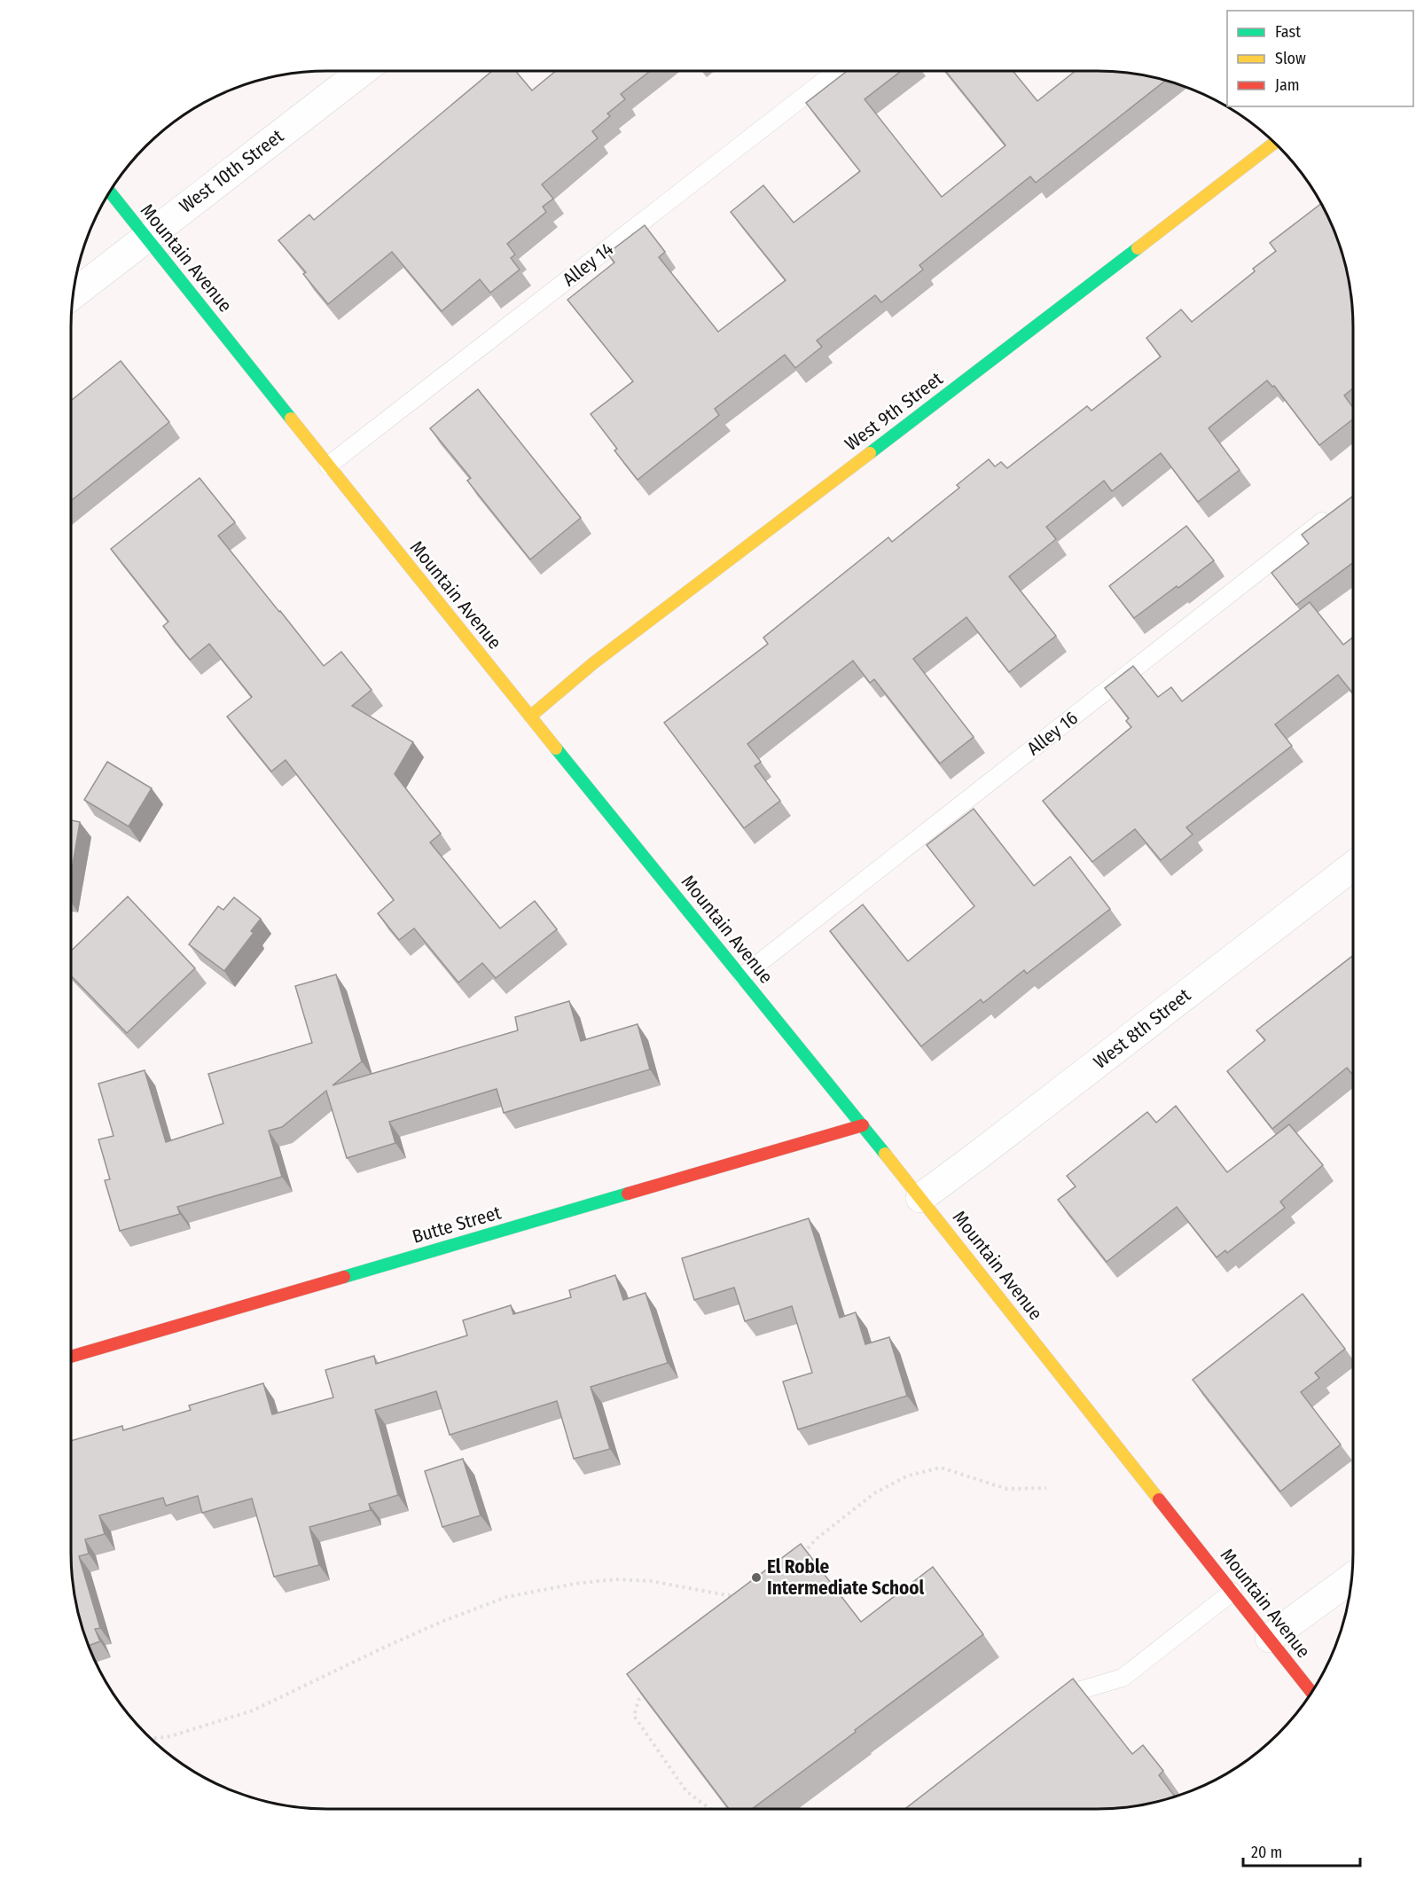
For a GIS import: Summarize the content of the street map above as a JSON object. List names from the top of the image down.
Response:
{
  "streets": {
    "main road": ["Mountain Avenue", "West 9th Street", "Butte Street"],
    "street": ["West 10th Street", "West 8th Street"],
    "lane": ["Alley 14", "Alley 16"]
  },
  "crossings": [
    ["West 10th Street", "Mountain Avenue"],
    ["Mountain Avenue", "Alley 14"],
    ["Mountain Avenue", "West 9th Street"],
    ["Mountain Avenue", "Alley 16"],
    ["Mountain Avenue", "West 8th Street"],
    ["Mountain Avenue", "Butte Street"]
  ],
  "places": ["El Roble Intermediate School"],
  "legend": ["Fast", "Slow", "Jam"],
  "scale_bar": "20 m"
}
